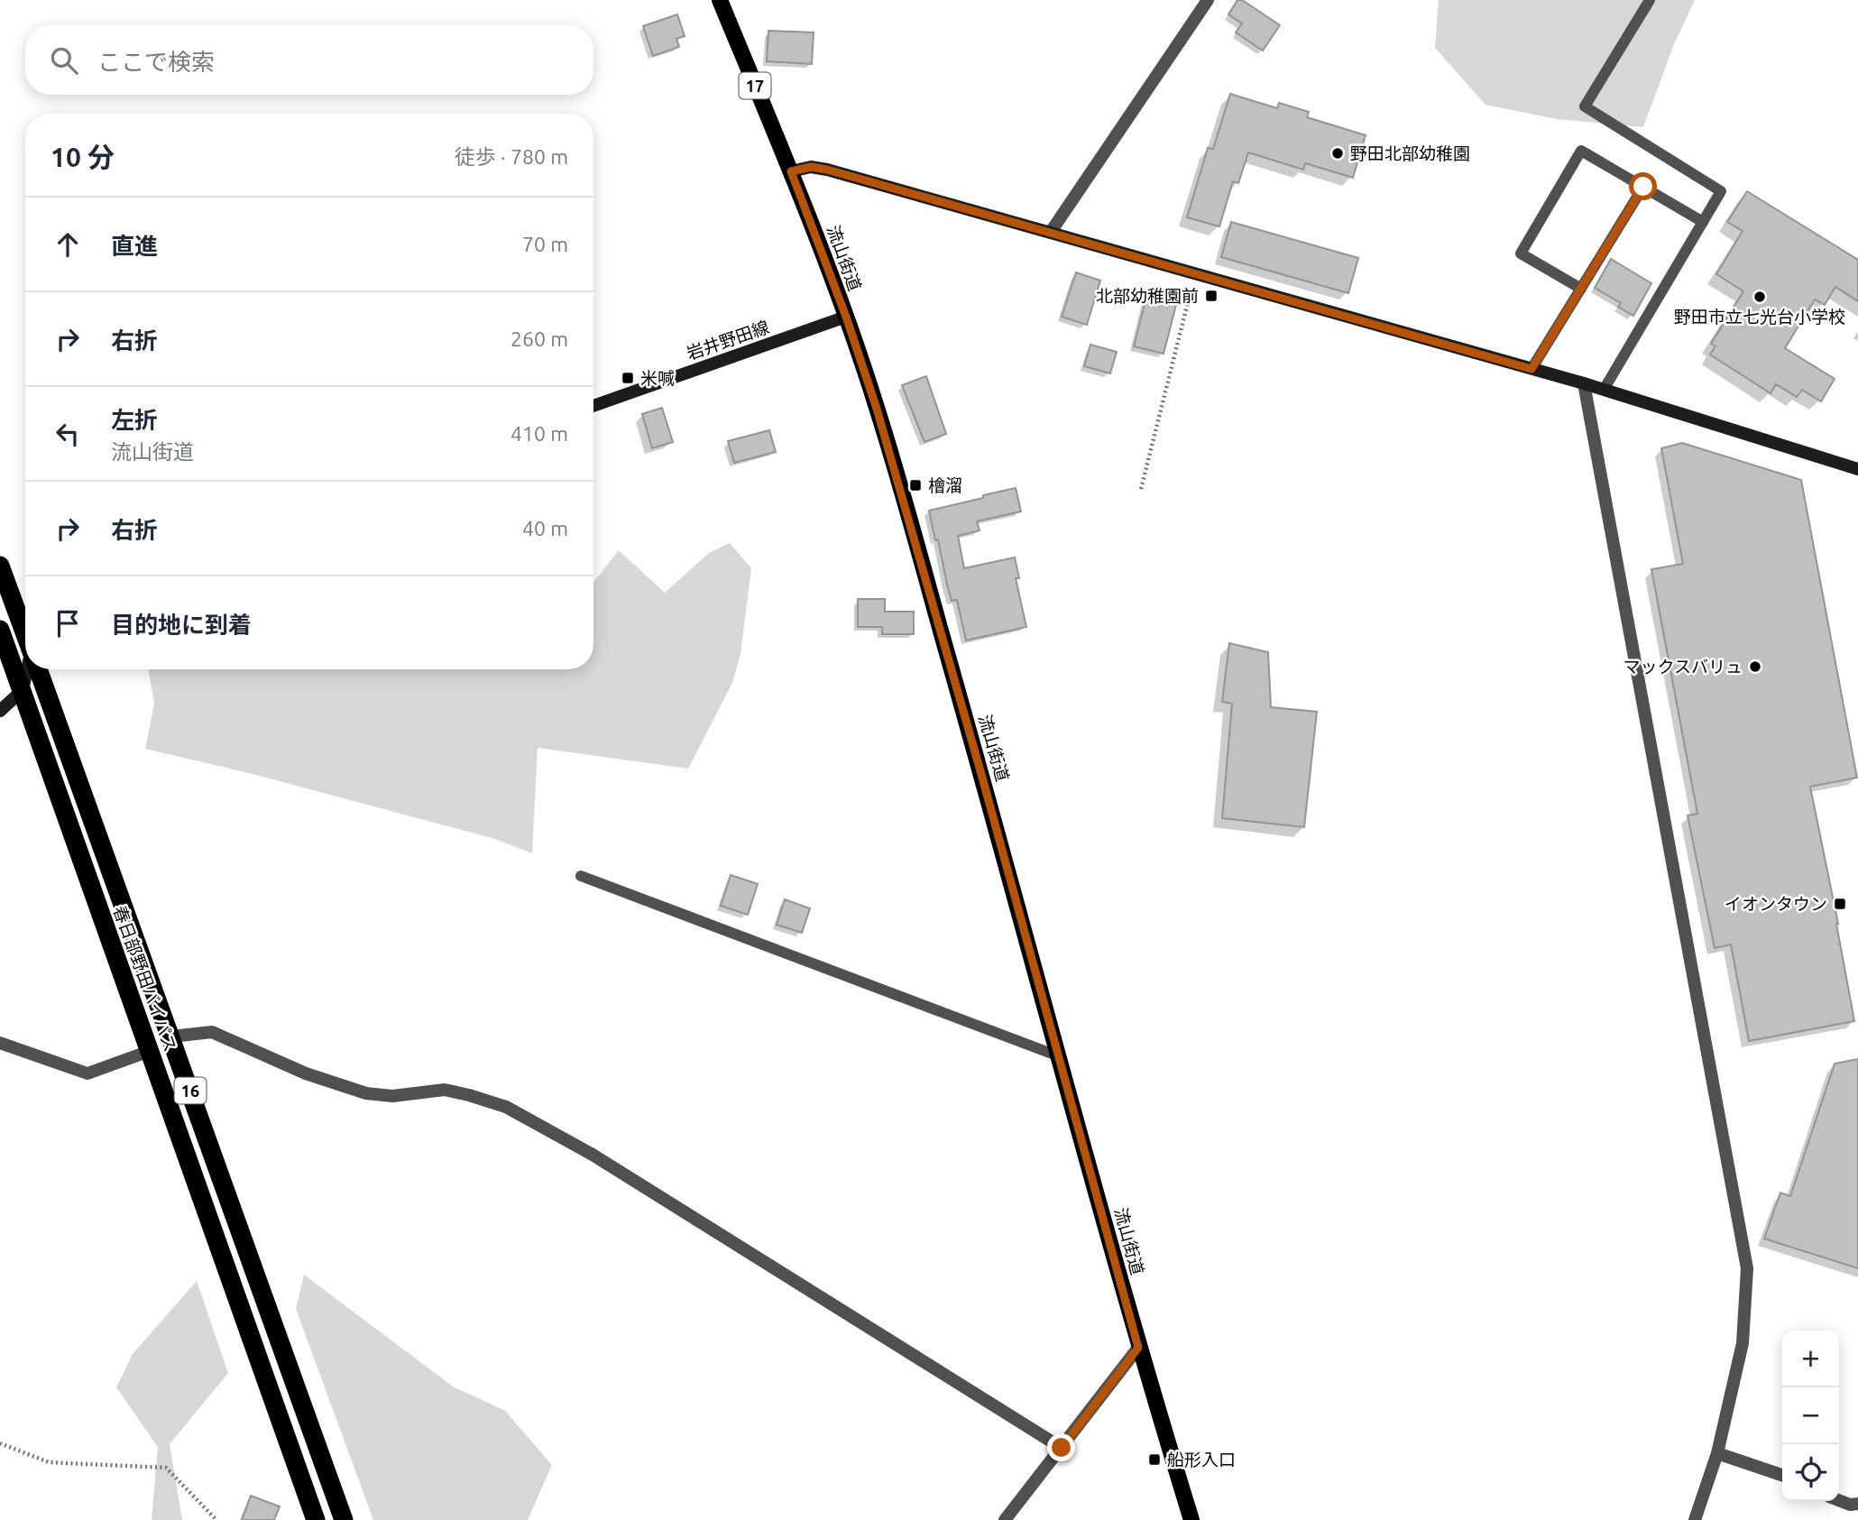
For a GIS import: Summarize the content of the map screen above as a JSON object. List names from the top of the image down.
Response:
{
  "streets": {
    "highway": ["春日部野田バイパス", "16"],
    "main road": ["17", "流山街道"],
    "street": ["岩井野田線"]
  },
  "crossings": [
    ["流山街道", "岩井野田線"]
  ],
  "places": {
    "other": ["野田北部幼稚園", "野田市立七光台小学校", "マックスバリュ"],
    "transit": [
      "北部幼稚園前",
      "米喊",
      "檜溜",
      "イオンタウン",
      "船形入口"
    ]
  },
  "page": {
    "search": "ここで検索",
    "heading": ["10 分", "徒歩 · 780 m"],
    "list": [
      ["直進", "70 m"],
      ["右折", "260 m"],
      ["左折", "流山街道", "410 m"],
      ["右折", "40 m"],
      "目的地に到着"
    ],
    "map_buttons": ["+", "−"]
  }
}
